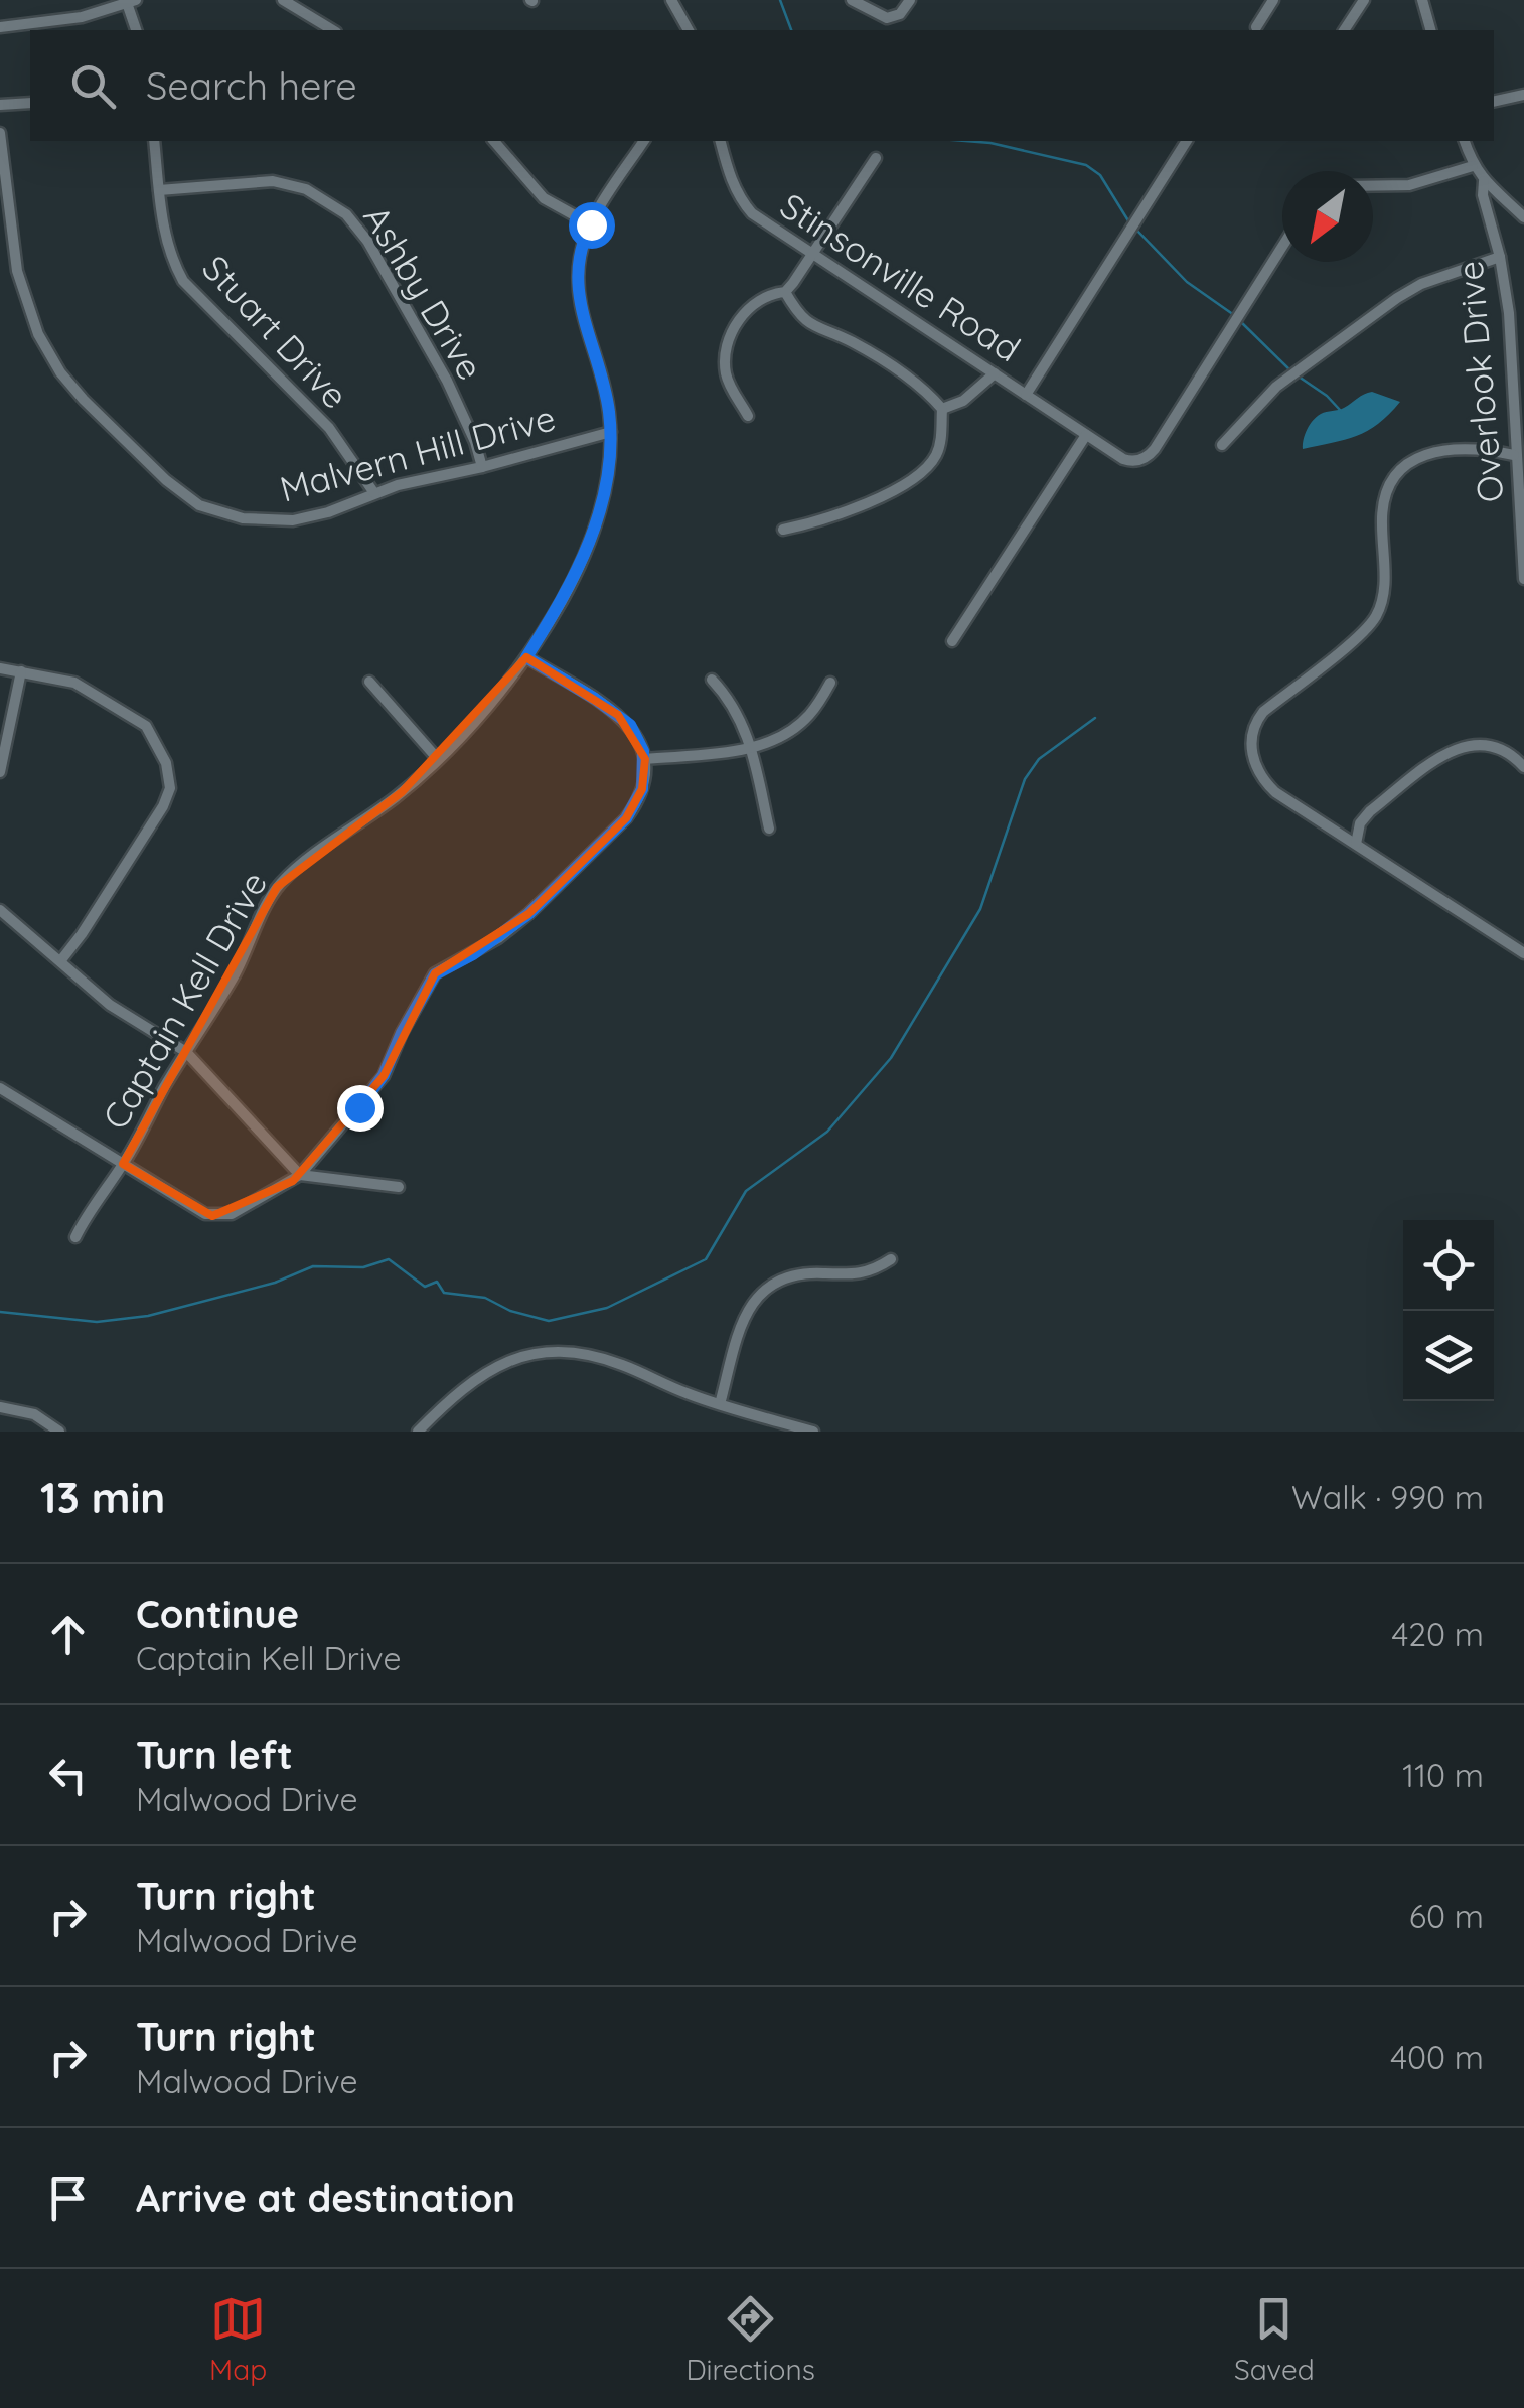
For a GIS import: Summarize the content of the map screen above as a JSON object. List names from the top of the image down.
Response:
{
  "streets": {
    "street": [
      "Stinsonville Road",
      "Ashby Drive",
      "Stuart Drive",
      "Overlook Drive",
      "Malvern Hill Drive",
      "Captain Kell Drive"
    ]
  },
  "crossings": [
    ["Ashby Drive", "Stuart Drive"],
    ["Ashby Drive", "Malvern Hill Drive"],
    ["Stuart Drive", "Malvern Hill Drive"],
    ["Malvern Hill Drive", "Captain Kell Drive"]
  ],
  "north": "bottom left",
  "page": {
    "search": "Search here",
    "heading": ["13 min", "Walk · 990 m"],
    "list": [
      ["Continue", "Captain Kell Drive", "420 m"],
      ["Turn left", "Malwood Drive", "110 m"],
      ["Turn right", "Malwood Drive", "60 m"],
      ["Turn right", "Malwood Drive", "400 m"],
      "Arrive at destination"
    ],
    "nav": ["Map", "Directions", "Saved"]
  }
}
